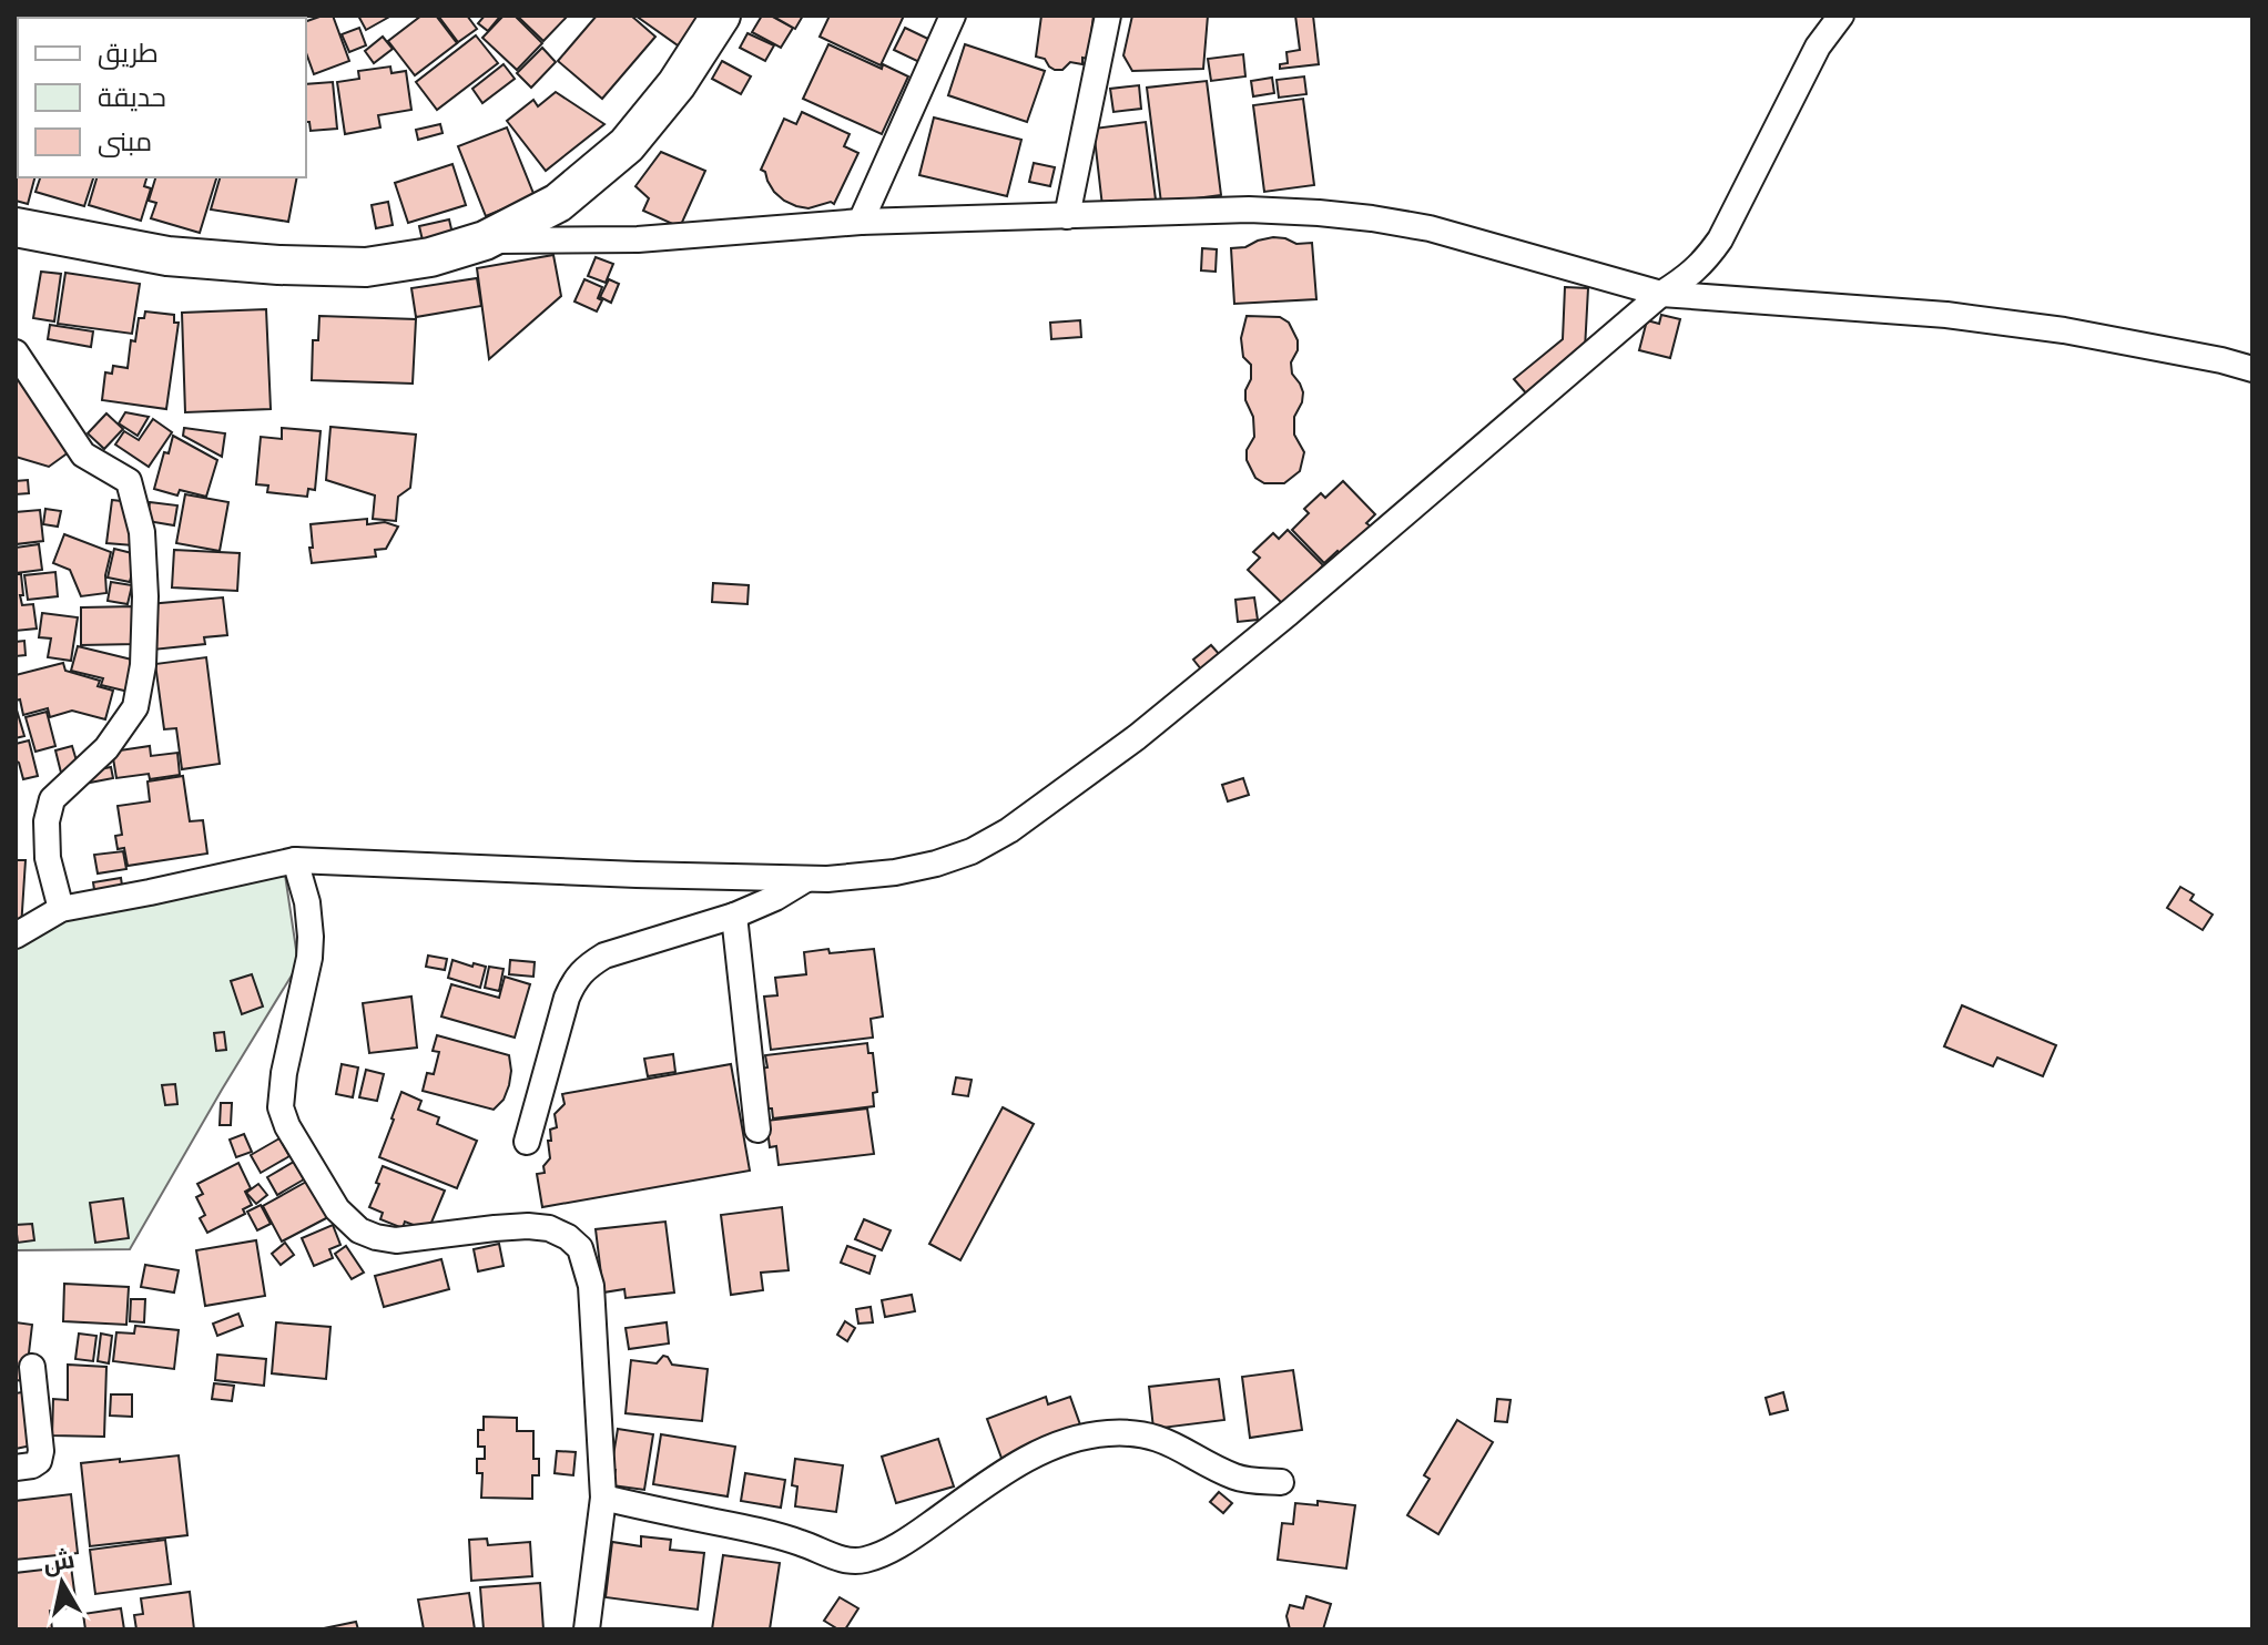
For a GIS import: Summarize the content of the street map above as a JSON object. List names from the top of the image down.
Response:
{
  "legend": ["طريق", "حديقة", "مبنى"],
  "north": "top"
}
